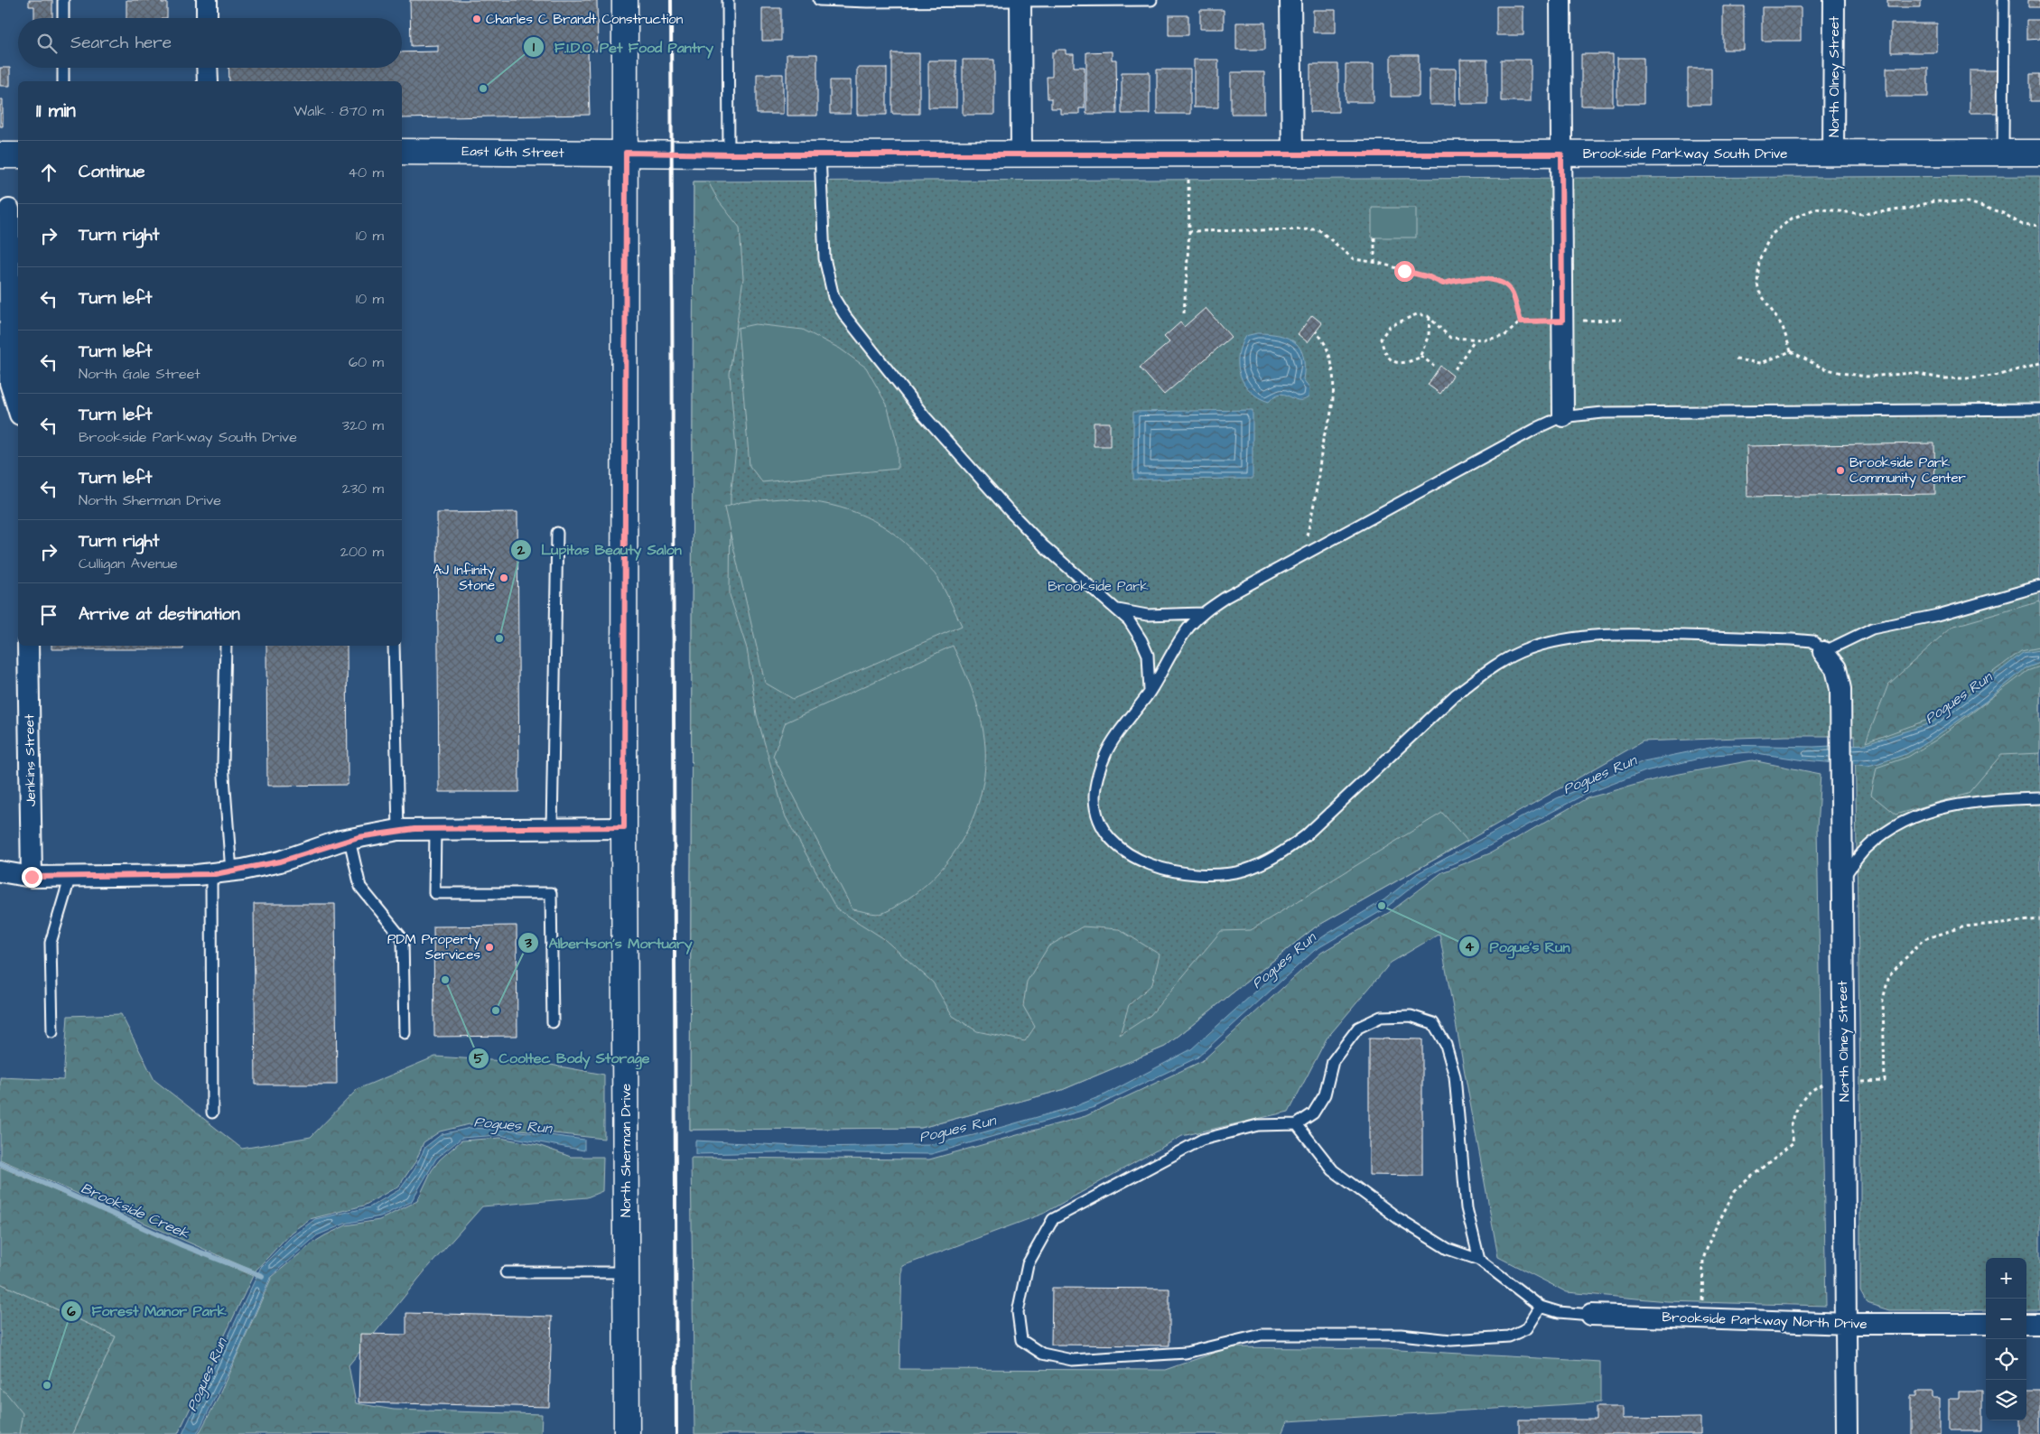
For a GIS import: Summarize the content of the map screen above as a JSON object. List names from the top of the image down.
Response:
{
  "streets": {
    "main road": ["East 16th Street", "Brookside Parkway South Drive", "North Sherman Drive"],
    "street": ["North Olney Street", "Jenkins Street", "Brookside Parkway North Drive"]
  },
  "crossings": [
    ["North Olney Street", "Brookside Parkway South Drive"],
    ["North Olney Street", "Brookside Parkway North Drive"],
    ["East 16th Street", "Brookside Parkway South Drive"],
    ["East 16th Street", "North Sherman Drive"],
    ["Brookside Parkway South Drive", "North Sherman Drive"]
  ],
  "water": ["Pogues Run", "Brookside Creek"],
  "parks": ["Brookside Park"],
  "places": [
    "Charles C Brandt Construction",
    "F.I.D.O. Pet Food Pantry",
    "Brookside Park Community Center",
    "AJ Infinity Stone",
    "Lupitas Beauty Salon",
    "Pogue's Run",
    "PDM Property Services",
    "Cooltec Body Storage",
    "Albertson's Mortuary",
    "Forest Manor Park"
  ],
  "page": {
    "search": "Search here",
    "heading": ["11 min", "Walk · 870 m"],
    "list": [
      ["Continue", "40 m"],
      ["Turn right", "10 m"],
      ["Turn left", "10 m"],
      ["Turn left", "North Gale Street", "60 m"],
      ["Turn left", "Brookside Parkway South Drive", "320 m"],
      ["Turn left", "North Sherman Drive", "230 m"],
      ["Turn right", "Culligan Avenue", "200 m"],
      "Arrive at destination"
    ],
    "map_buttons": ["+", "−"]
  }
}
